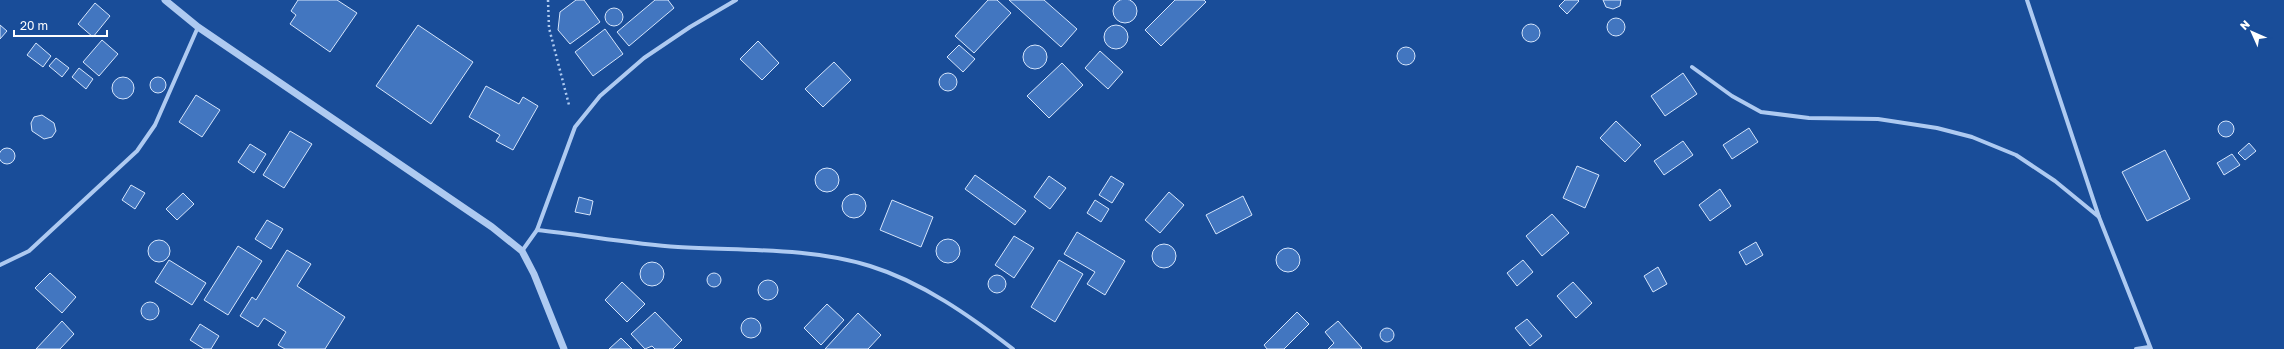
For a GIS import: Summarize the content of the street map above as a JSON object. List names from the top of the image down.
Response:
{
  "scale_bar": "20 m",
  "north": "top left"
}
